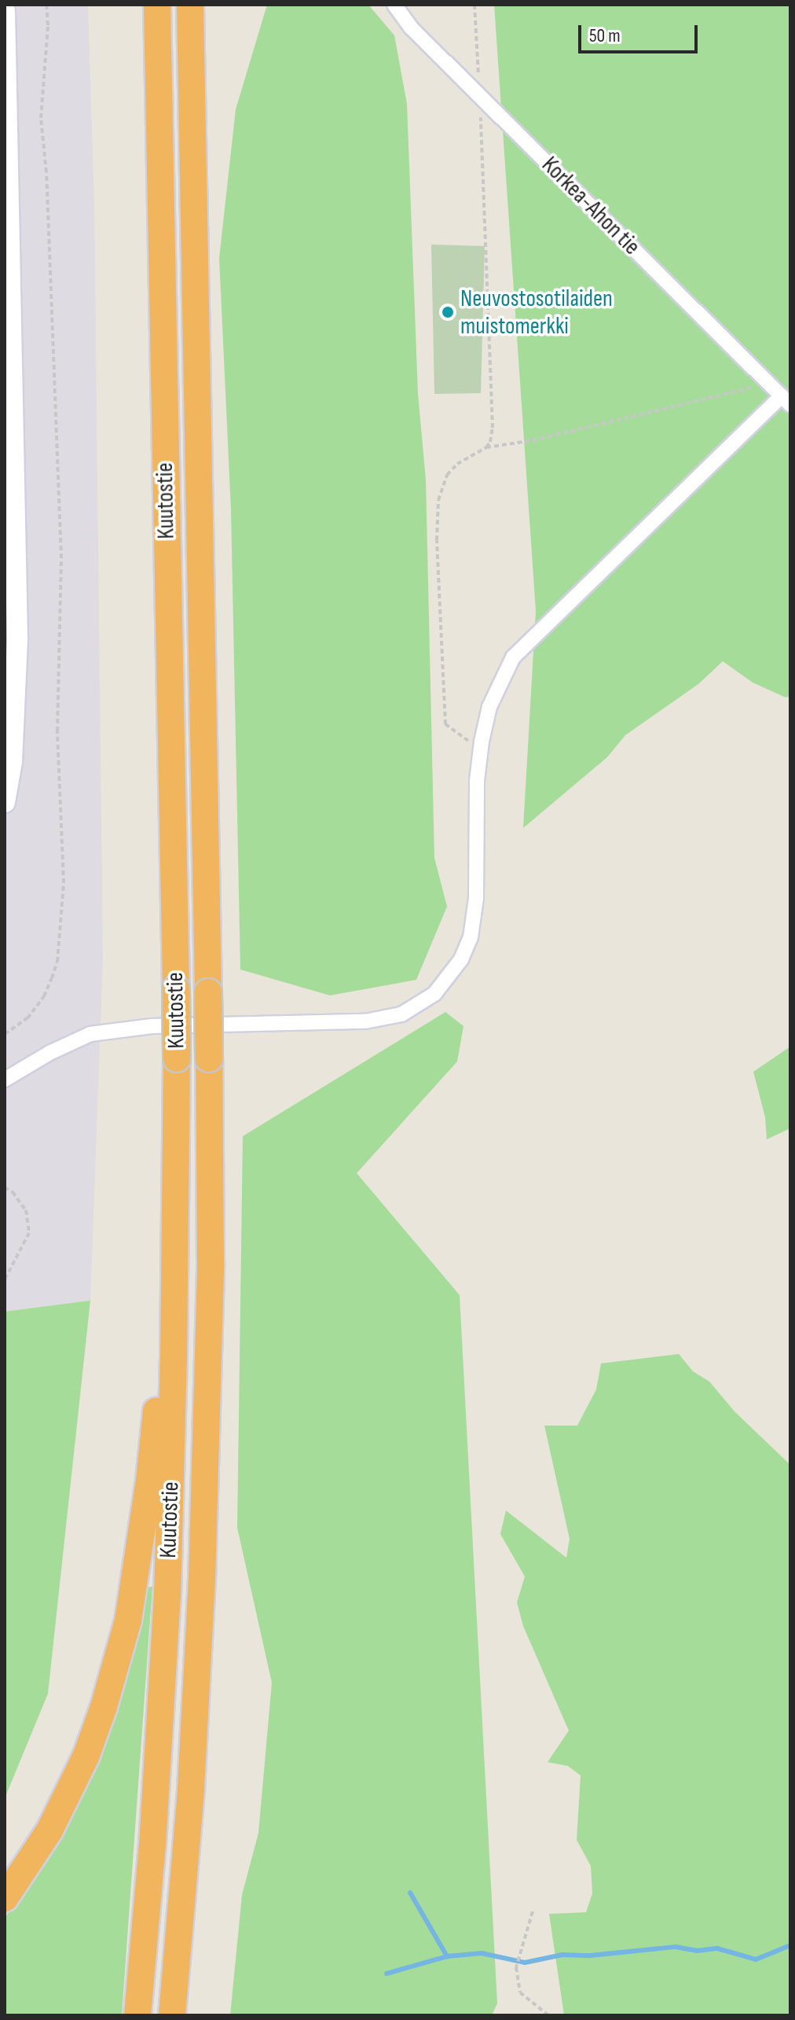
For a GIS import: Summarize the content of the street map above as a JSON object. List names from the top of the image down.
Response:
{
  "streets": {
    "highway": ["Kuutostie"],
    "street": ["Korkea-Ahon tie"]
  },
  "places": ["Neuvostosotilaiden muistomerkki"],
  "scale_bar": "50 m"
}
